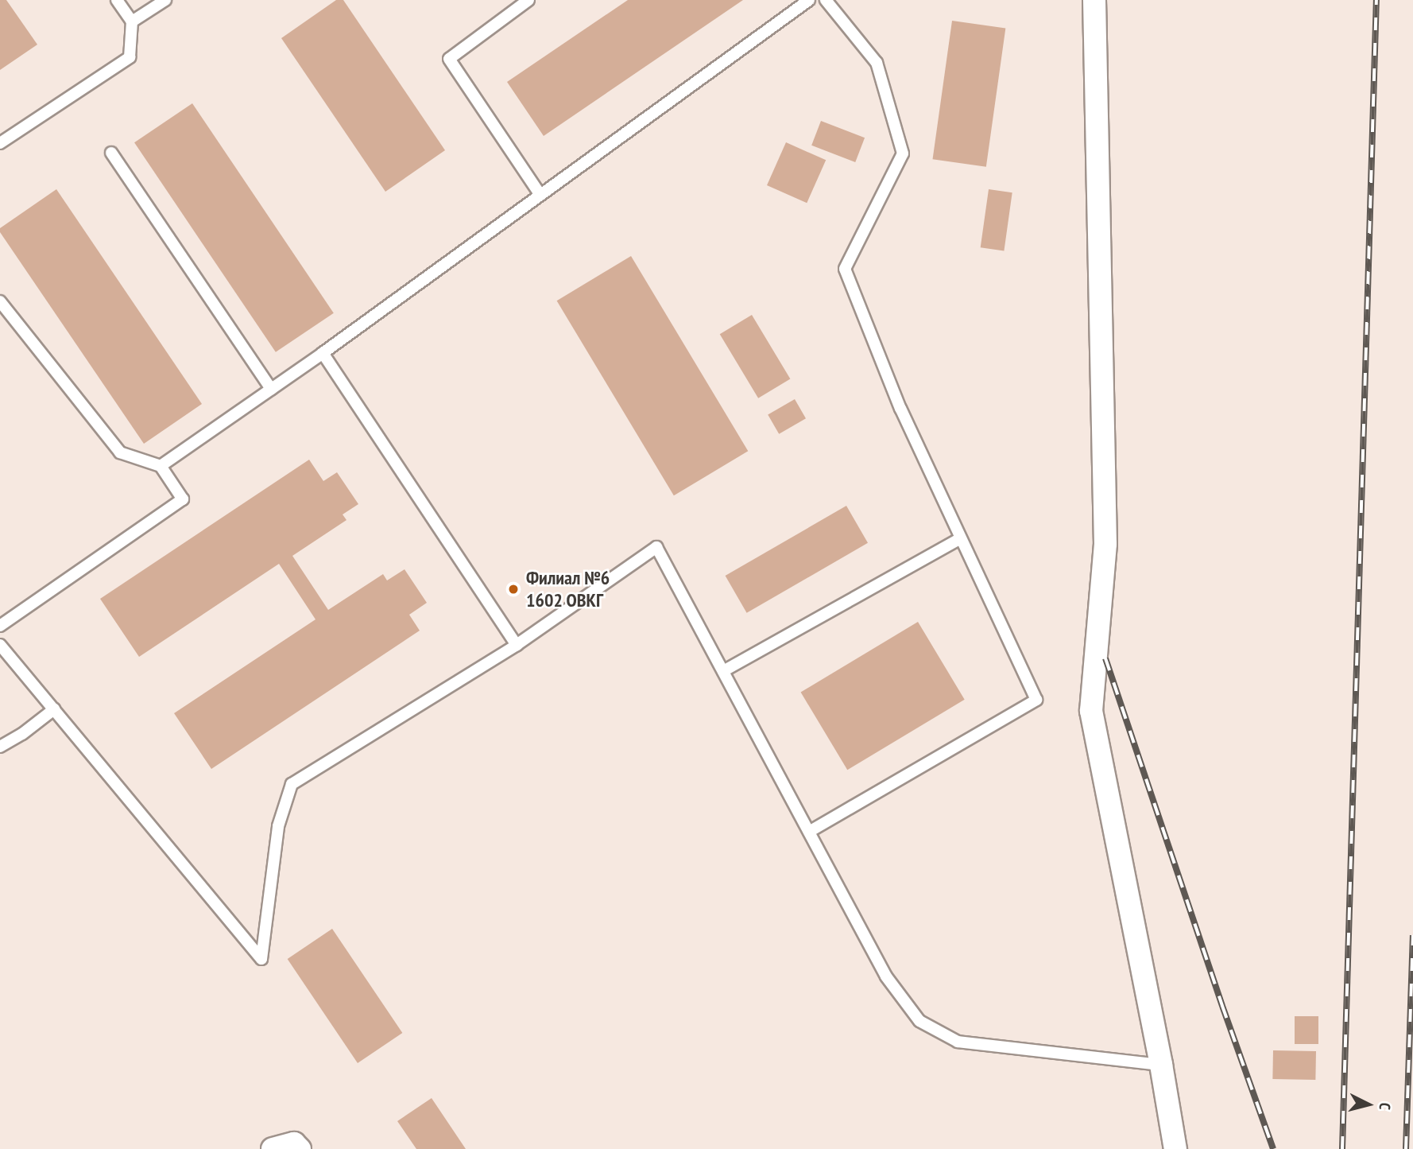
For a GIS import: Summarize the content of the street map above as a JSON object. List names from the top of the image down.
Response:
{
  "places": ["Филиал №6 1602 ОВКГ"],
  "north": "right"
}
